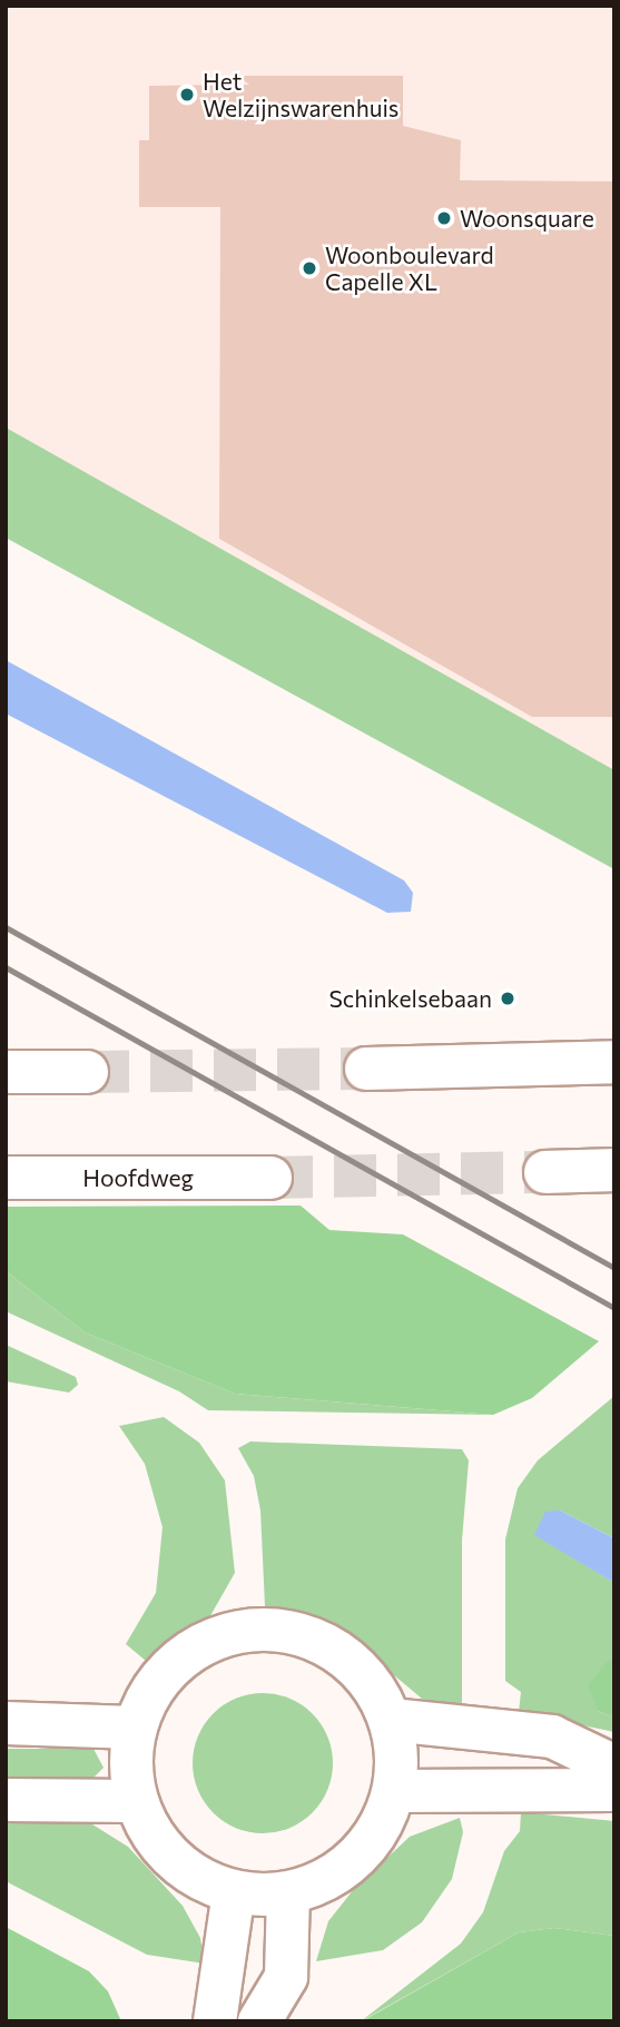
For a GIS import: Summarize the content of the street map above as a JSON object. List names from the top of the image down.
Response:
{
  "streets": {
    "street": ["Hoofdweg"]
  },
  "places": [
    "Het Welzijnswarenhuis",
    "Woonsquare",
    "Woonboulevard Capelle XL",
    "Schinkelsebaan"
  ]
}
